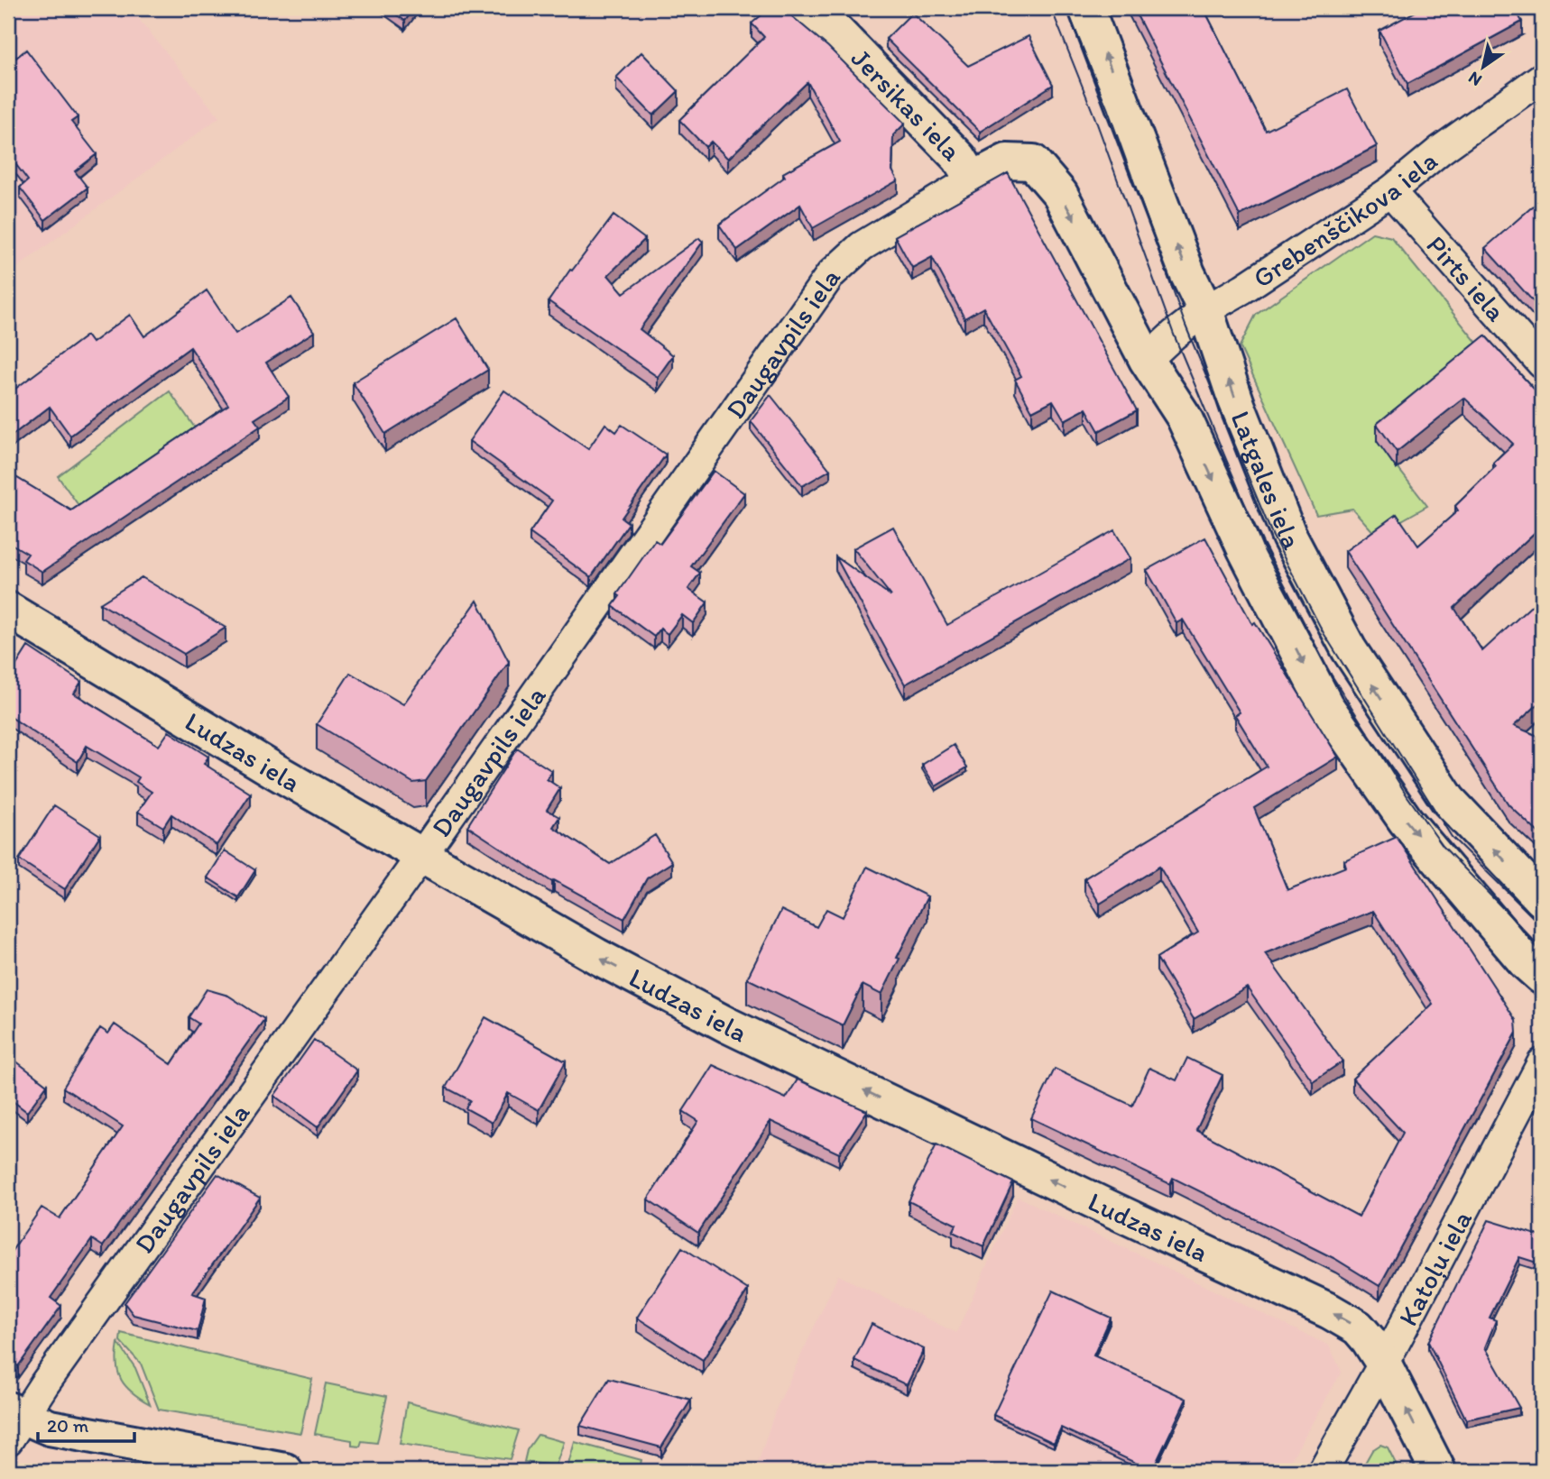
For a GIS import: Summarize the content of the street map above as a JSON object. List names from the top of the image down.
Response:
{
  "streets": {
    "street": [
      "Jersikas iela",
      "Grebenščikova iela",
      "Pirts iela",
      "Daugavpils iela",
      "Latgales iela",
      "Ludzas iela",
      "Katoļu iela"
    ]
  },
  "crossings": [
    ["Jersikas iela", "Daugavpils iela"],
    ["Grebenščikova iela", "Pirts iela"],
    ["Grebenščikova iela", "Latgales iela"],
    ["Daugavpils iela", "Latgales iela"],
    ["Daugavpils iela", "Ludzas iela"],
    ["Ludzas iela", "Katoļu iela"]
  ],
  "one_way": ["Ludzas iela"],
  "scale_bar": "20 m",
  "north": "bottom left"
}
